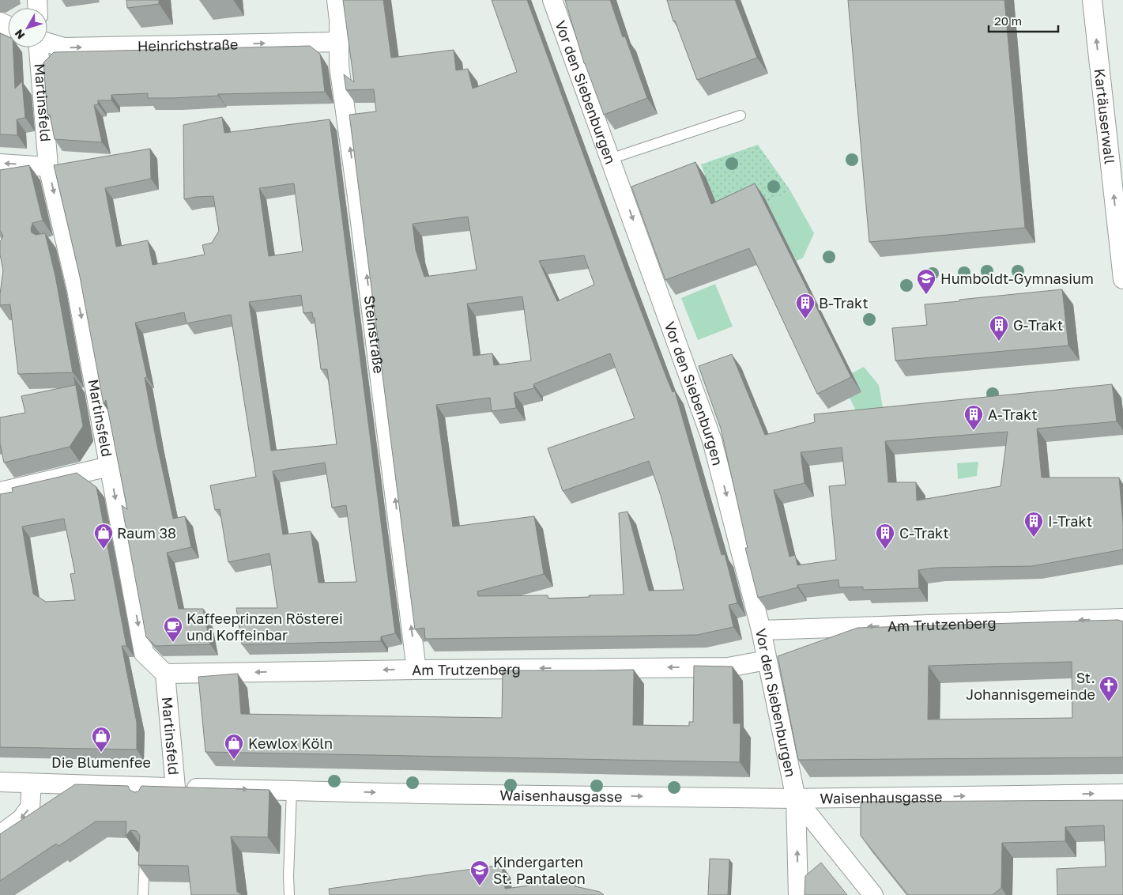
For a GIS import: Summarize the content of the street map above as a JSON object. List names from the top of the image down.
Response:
{
  "streets": {
    "street": [
      "Heinrichstraße",
      "Vor den Siebenburgen",
      "Martinsfeld",
      "Kartäuserwall",
      "Steinstraße",
      "Am Trutzenberg",
      "Waisenhausgasse"
    ]
  },
  "crossings": [
    ["Heinrichstraße", "Steinstraße"],
    ["Vor den Siebenburgen", "Am Trutzenberg"],
    ["Vor den Siebenburgen", "Waisenhausgasse"],
    ["Martinsfeld", "Am Trutzenberg"],
    ["Martinsfeld", "Waisenhausgasse"],
    ["Steinstraße", "Am Trutzenberg"]
  ],
  "one_way": [
    "Heinrichstraße",
    "Martinsfeld",
    "Kartäuserwall",
    "Steinstraße",
    "Am Trutzenberg",
    "Waisenhausgasse"
  ],
  "places": {
    "school or university": ["Humboldt-Gymnasium", "Kindergarten St. Pantaleon"],
    "building": [
      "B-Trakt",
      "G-Trakt",
      "A-Trakt",
      "I-Trakt",
      "C-Trakt"
    ],
    "shop": ["Raum 38", "Die Blumenfee", "Kewlox Köln"],
    "cafe": ["Kaffeeprinzen Rösterei und Koffeinbar"],
    "church": ["St. Johannisgemeinde"]
  },
  "scale_bar": "20 m",
  "north": "bottom left"
}
